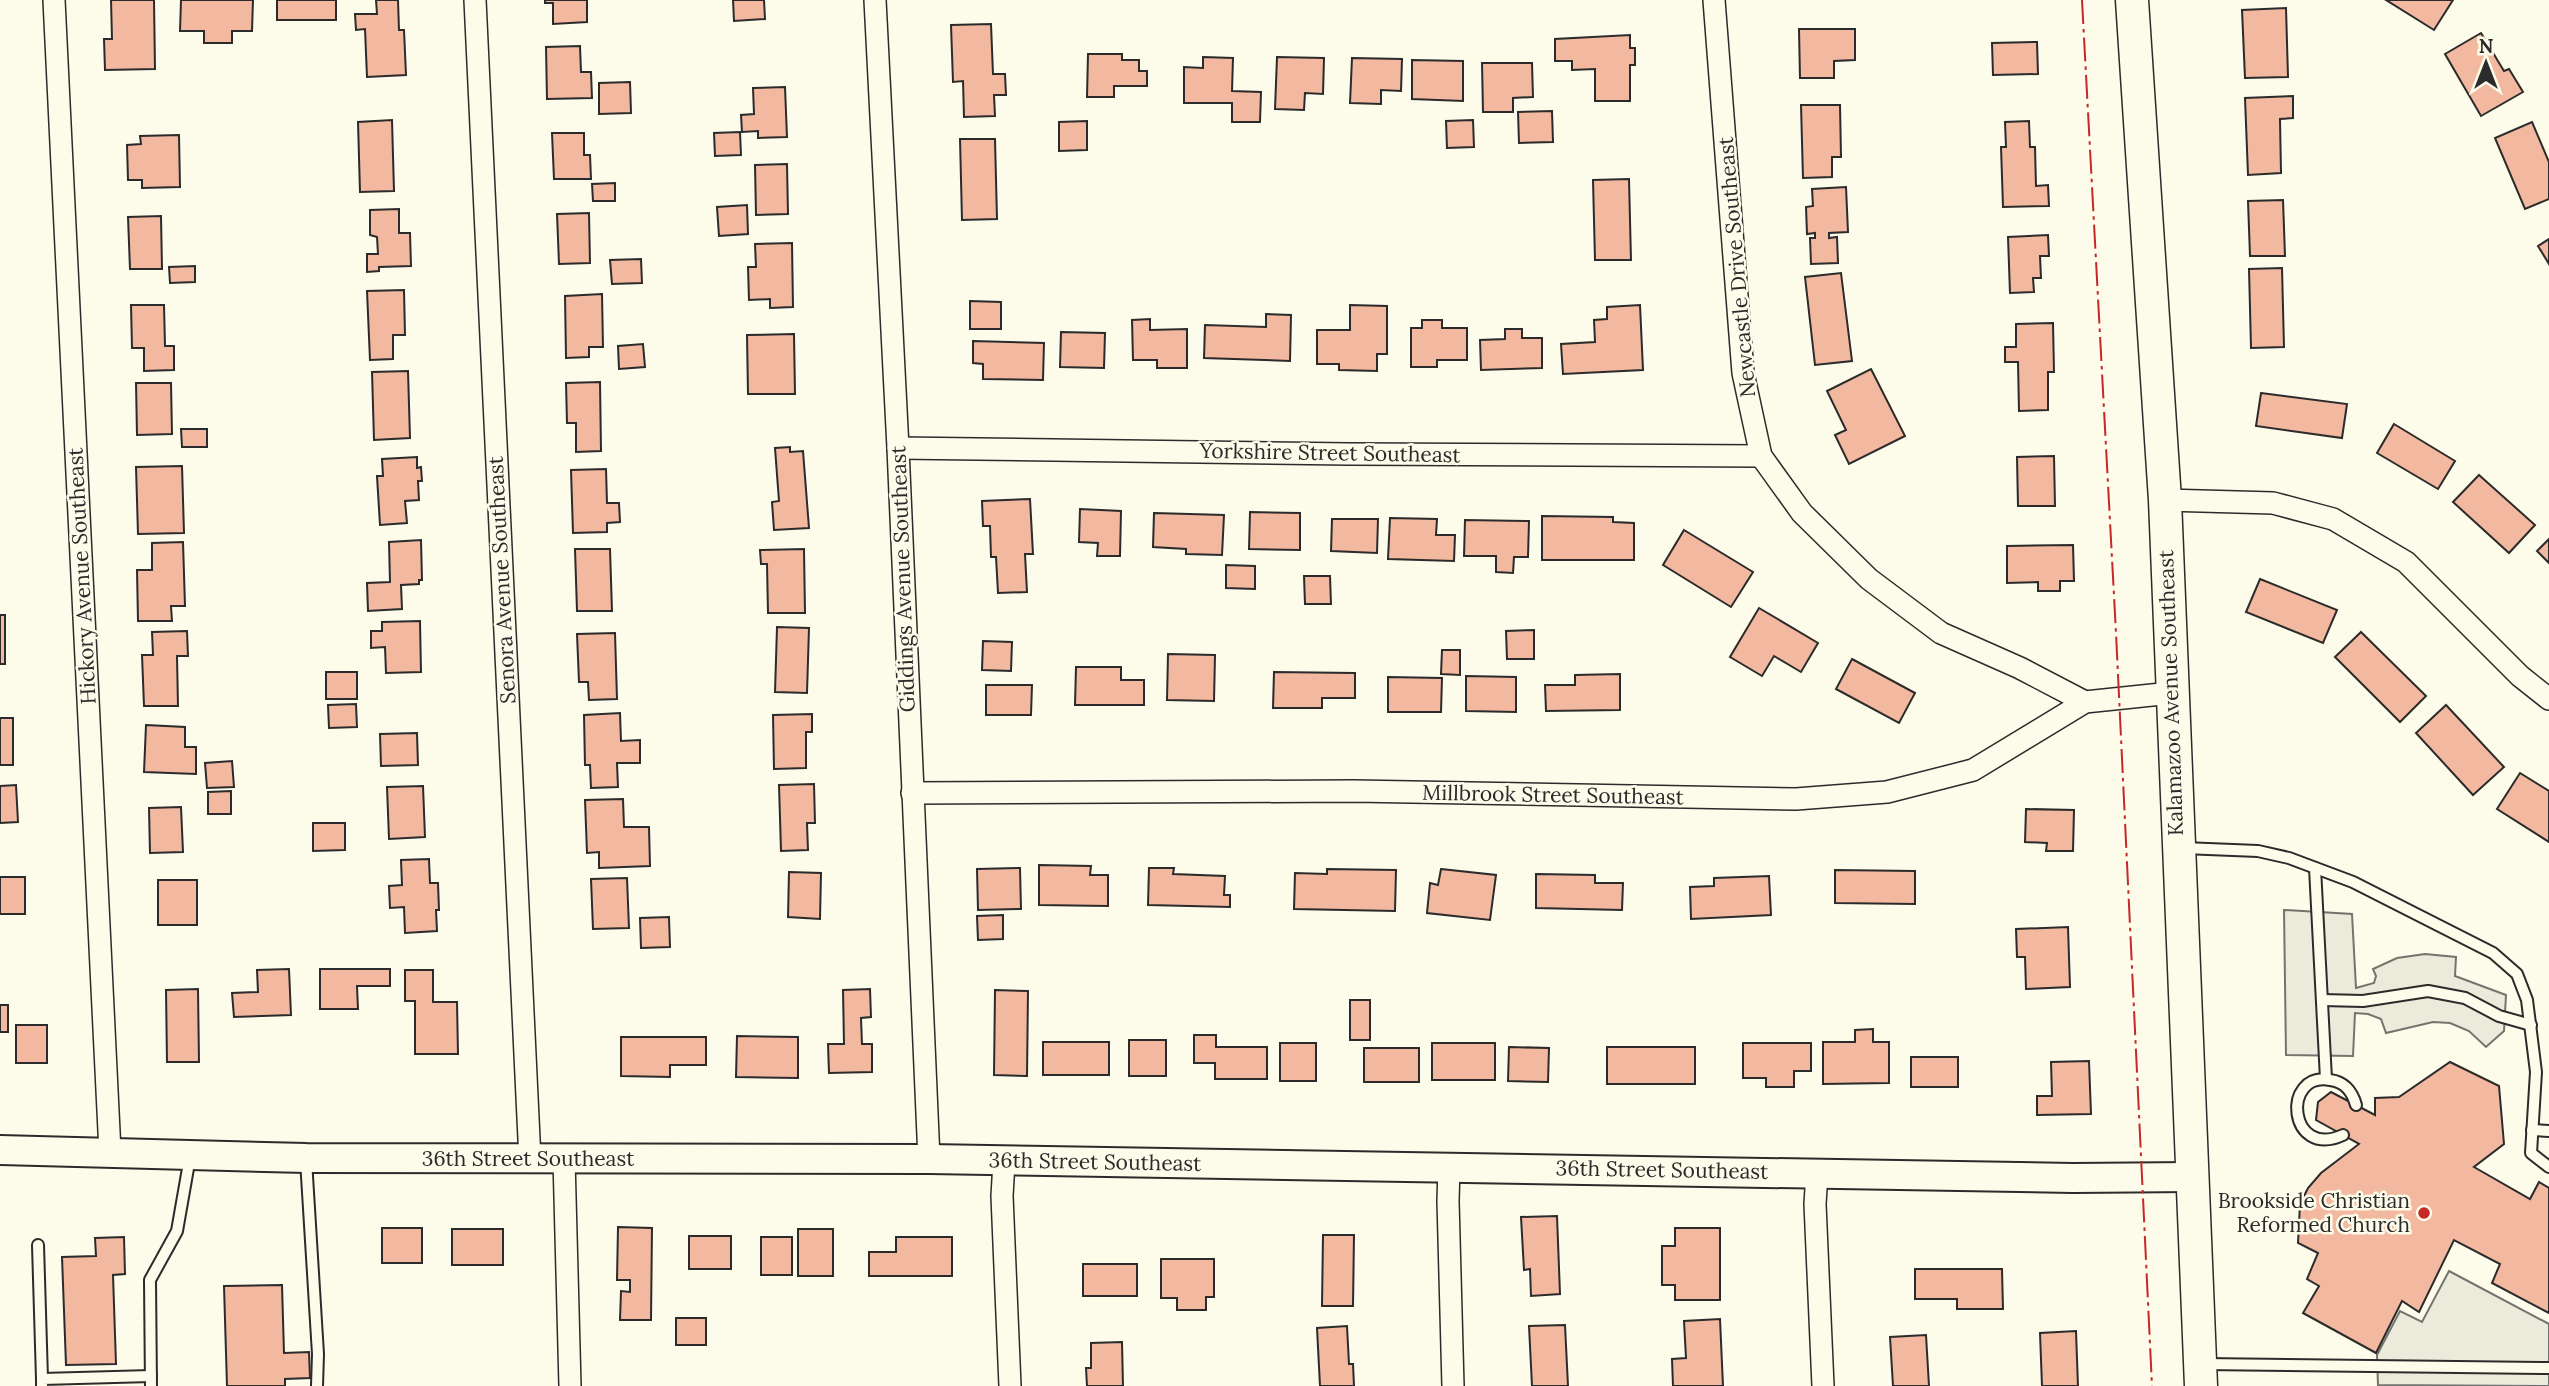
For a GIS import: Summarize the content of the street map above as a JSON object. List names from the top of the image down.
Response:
{
  "streets": {
    "main road": ["Kalamazoo Avenue Southeast"],
    "street": [
      "Newcastle Drive Southeast",
      "Yorkshire Street Southeast",
      "Hickory Avenue Southeast",
      "Giddings Avenue Southeast",
      "Senora Avenue Southeast",
      "Millbrook Street Southeast",
      "36th Street Southeast"
    ]
  },
  "crossings": [
    ["Newcastle Drive Southeast", "Yorkshire Street Southeast"],
    ["Newcastle Drive Southeast", "Millbrook Street Southeast"],
    ["Yorkshire Street Southeast", "Giddings Avenue Southeast"],
    ["Hickory Avenue Southeast", "36th Street Southeast"],
    ["Giddings Avenue Southeast", "Millbrook Street Southeast"],
    ["Giddings Avenue Southeast", "36th Street Southeast"],
    ["Senora Avenue Southeast", "36th Street Southeast"],
    ["Kalamazoo Avenue Southeast", "Millbrook Street Southeast"],
    ["Kalamazoo Avenue Southeast", "36th Street Southeast"]
  ],
  "places": ["Brookside Christian Reformed Church"],
  "north": "top"
}
